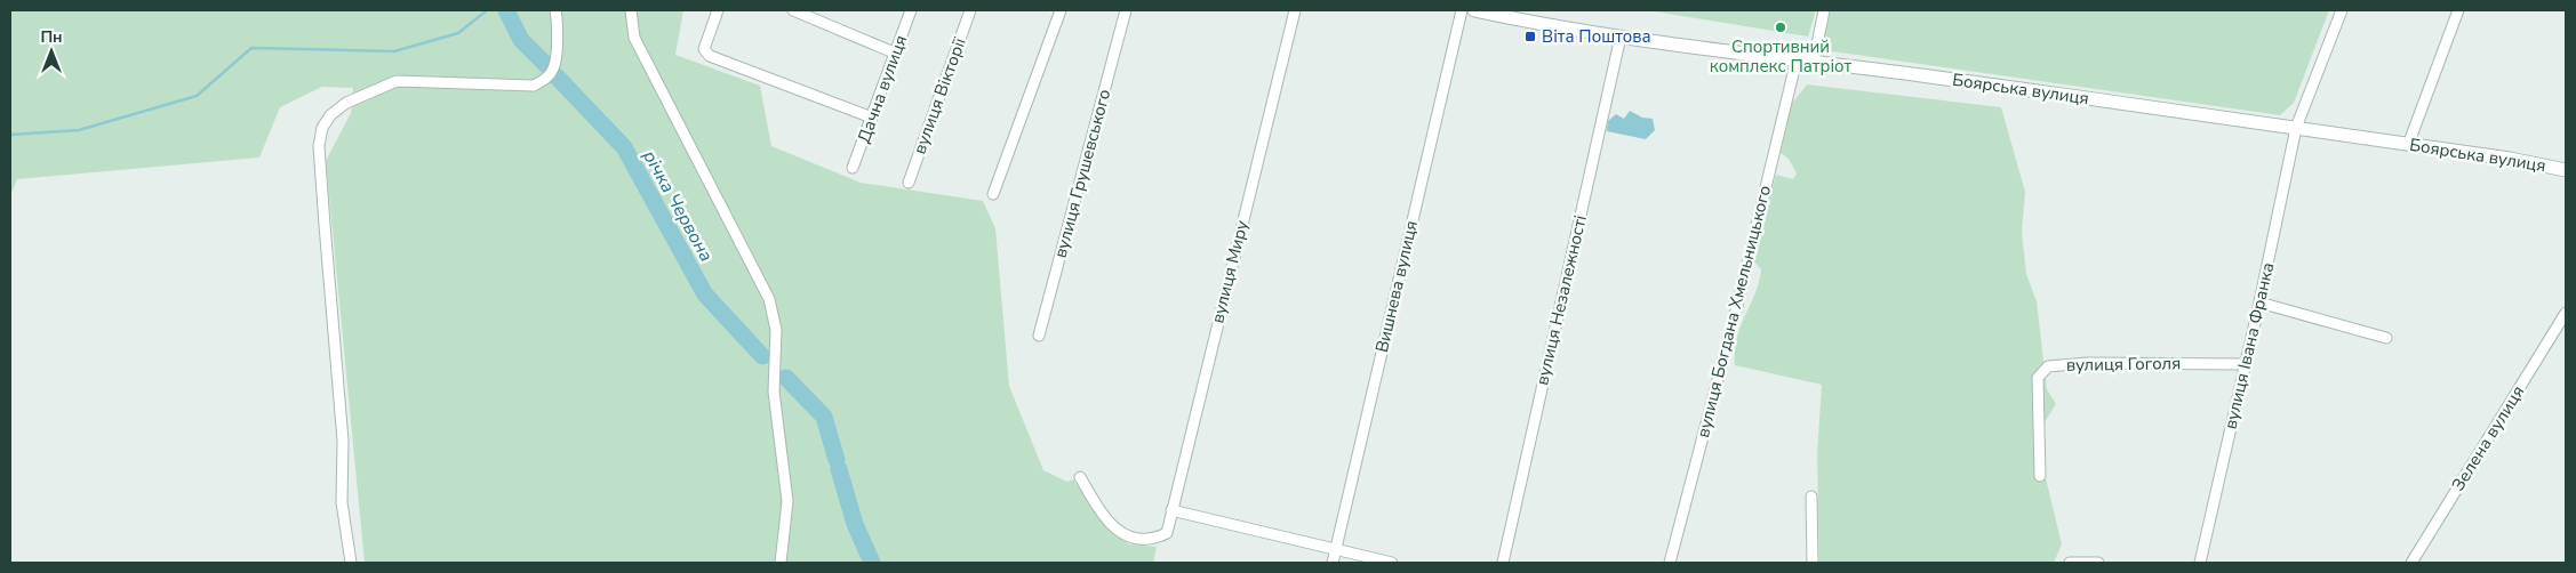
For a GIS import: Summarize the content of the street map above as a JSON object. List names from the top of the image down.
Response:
{
  "streets": {
    "street": [
      "Дачна вулиця",
      "Боярська вулиця",
      "вулиця Вікторії",
      "вулиця Грушевського",
      "вулиця Миру",
      "Вишнева вулиця",
      "вулиця Незалежності",
      "вулиця Богдана Хмельницького",
      "вулиця Івана Франка",
      "вулиця Гоголя",
      "Зелена вулиця"
    ]
  },
  "crossings": [
    ["Боярська вулиця", "вулиця Незалежності"],
    ["Боярська вулиця", "вулиця Богдана Хмельницького"],
    ["Боярська вулиця", "вулиця Івана Франка"],
    ["вулиця Івана Франка", "вулиця Гоголя"]
  ],
  "water": ["річка Червона"],
  "places": {
    "other": ["Спортивний комплекс Патріот"],
    "transit": ["Віта Поштова"]
  },
  "north": "top"
}
